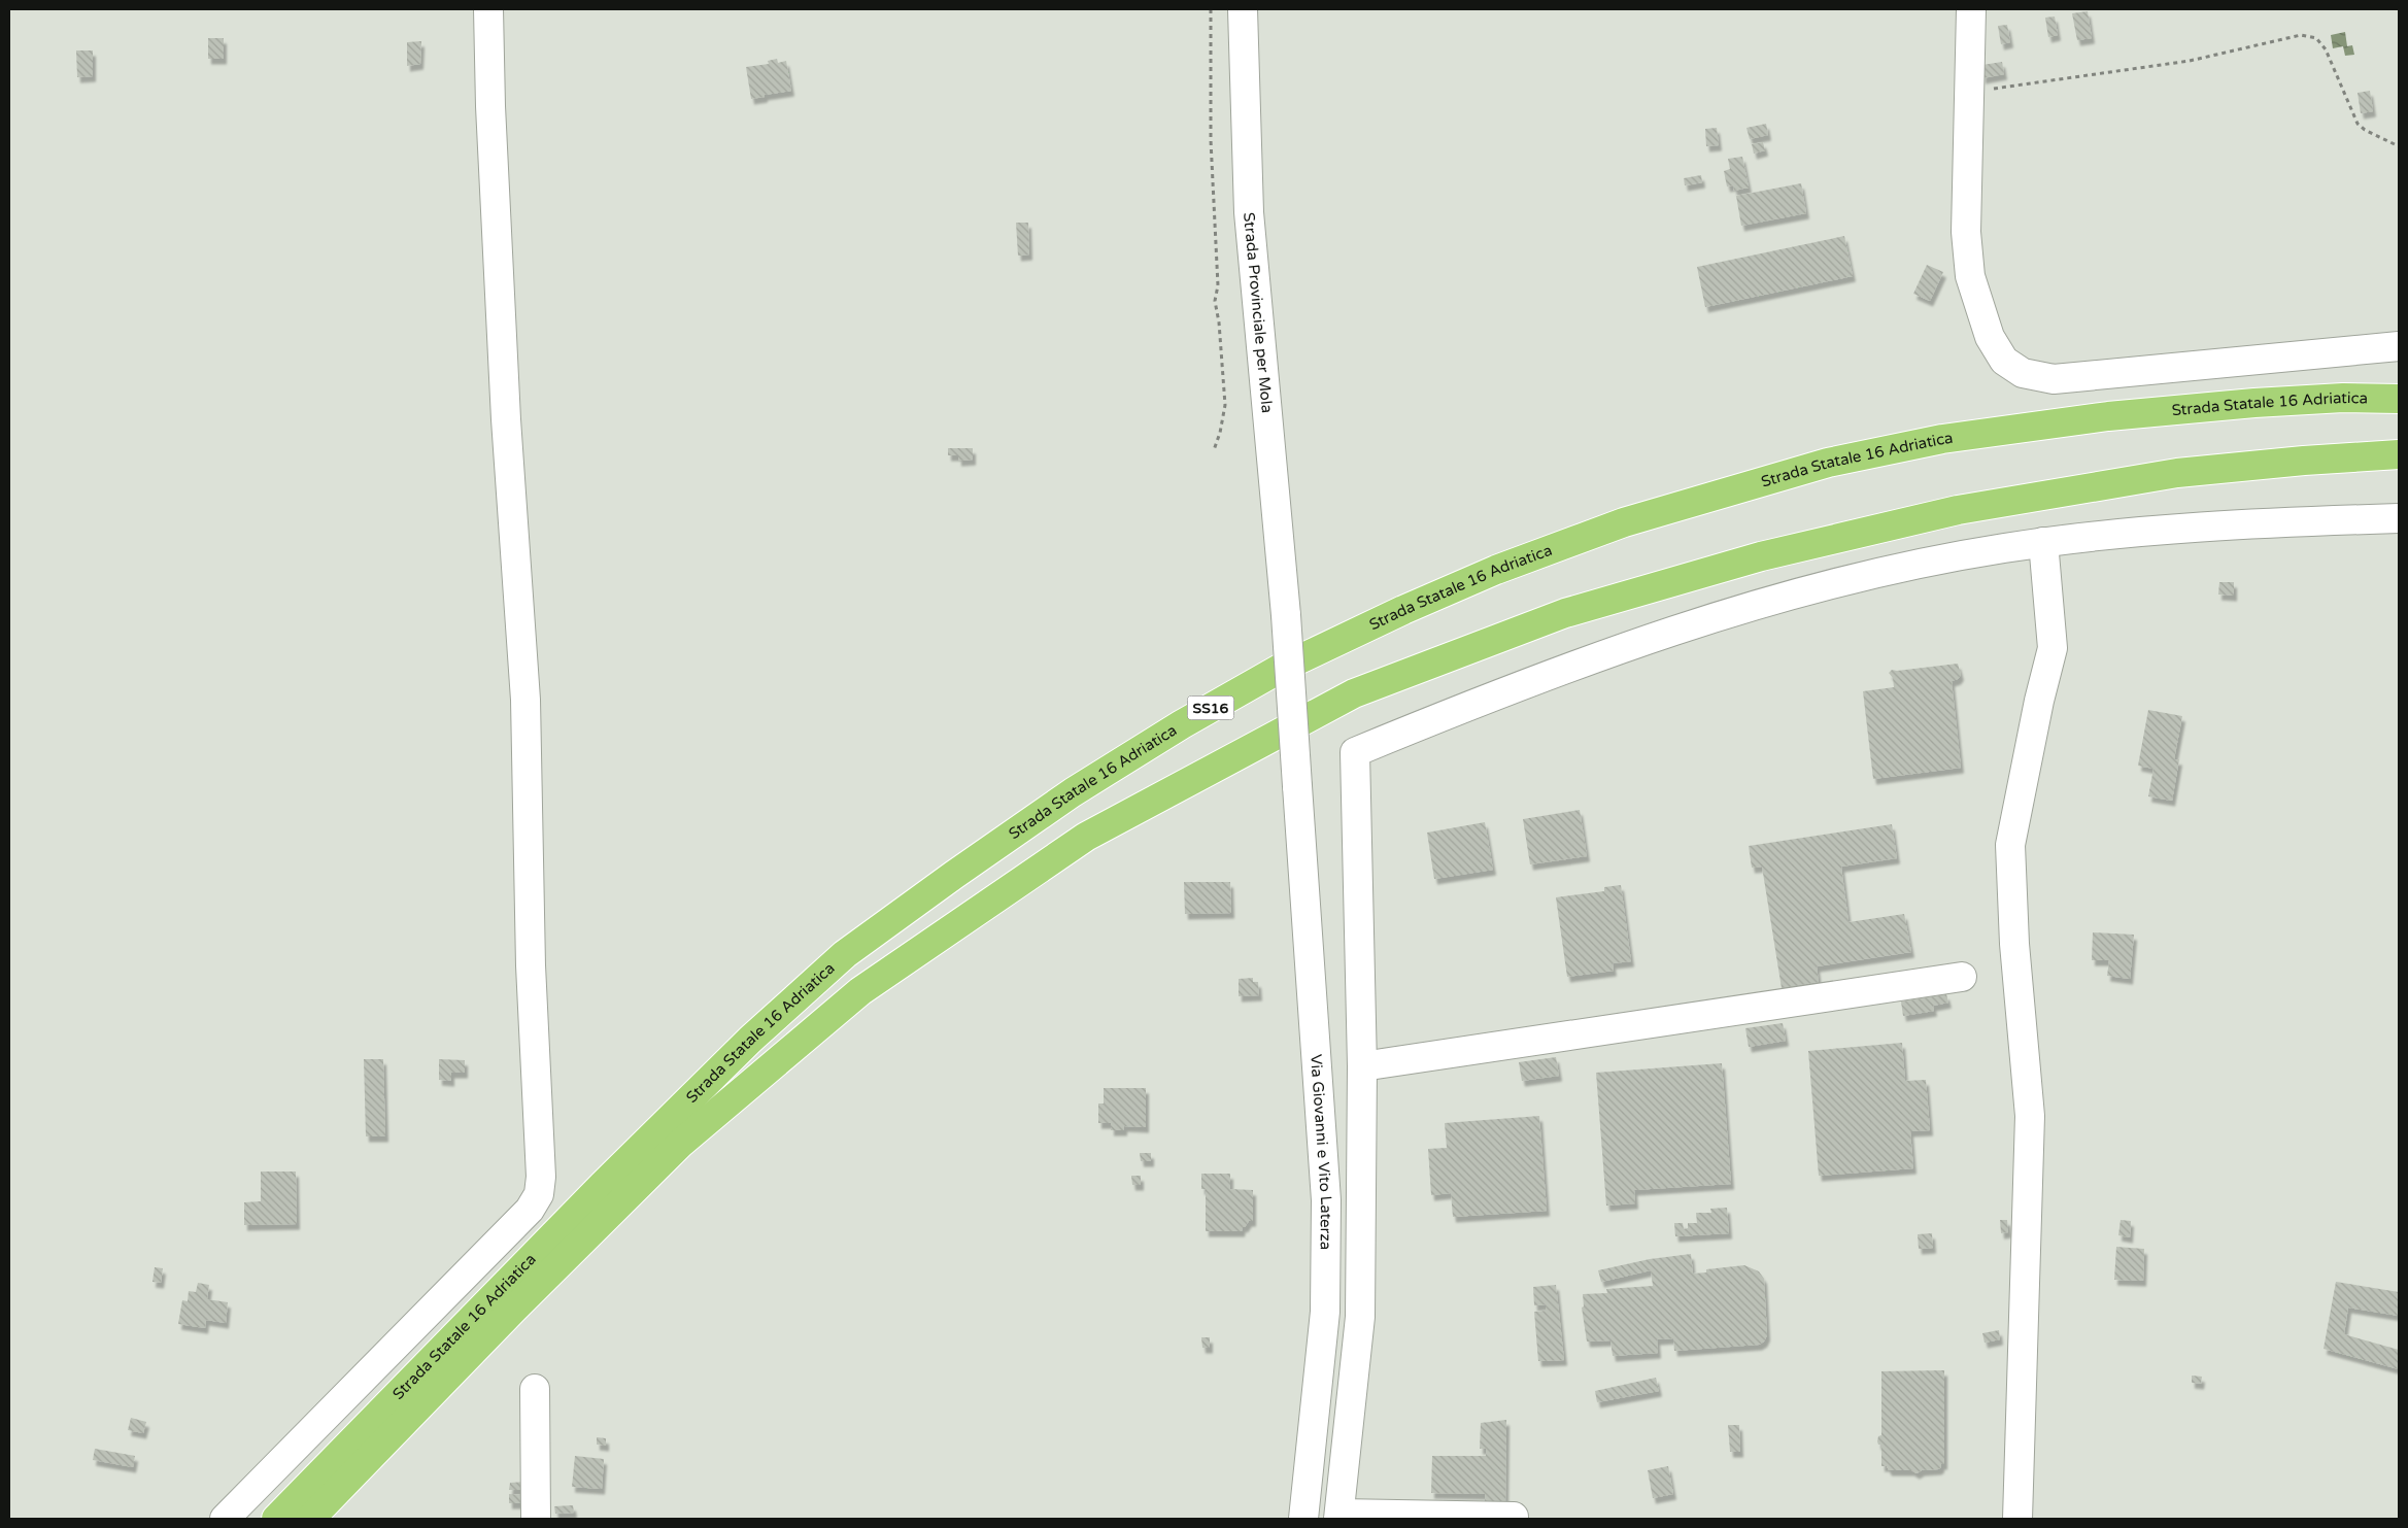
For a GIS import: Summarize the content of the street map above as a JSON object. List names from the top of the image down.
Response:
{
  "streets": {
    "highway": ["Strada Statale 16 Adriatica", "SS16"],
    "street": ["Strada Provinciale per Mola", "Via Giovanni e Vito Laterza"]
  },
  "crossings": [
    ["Strada Provinciale per Mola", "Via Giovanni e Vito Laterza"]
  ]
}
